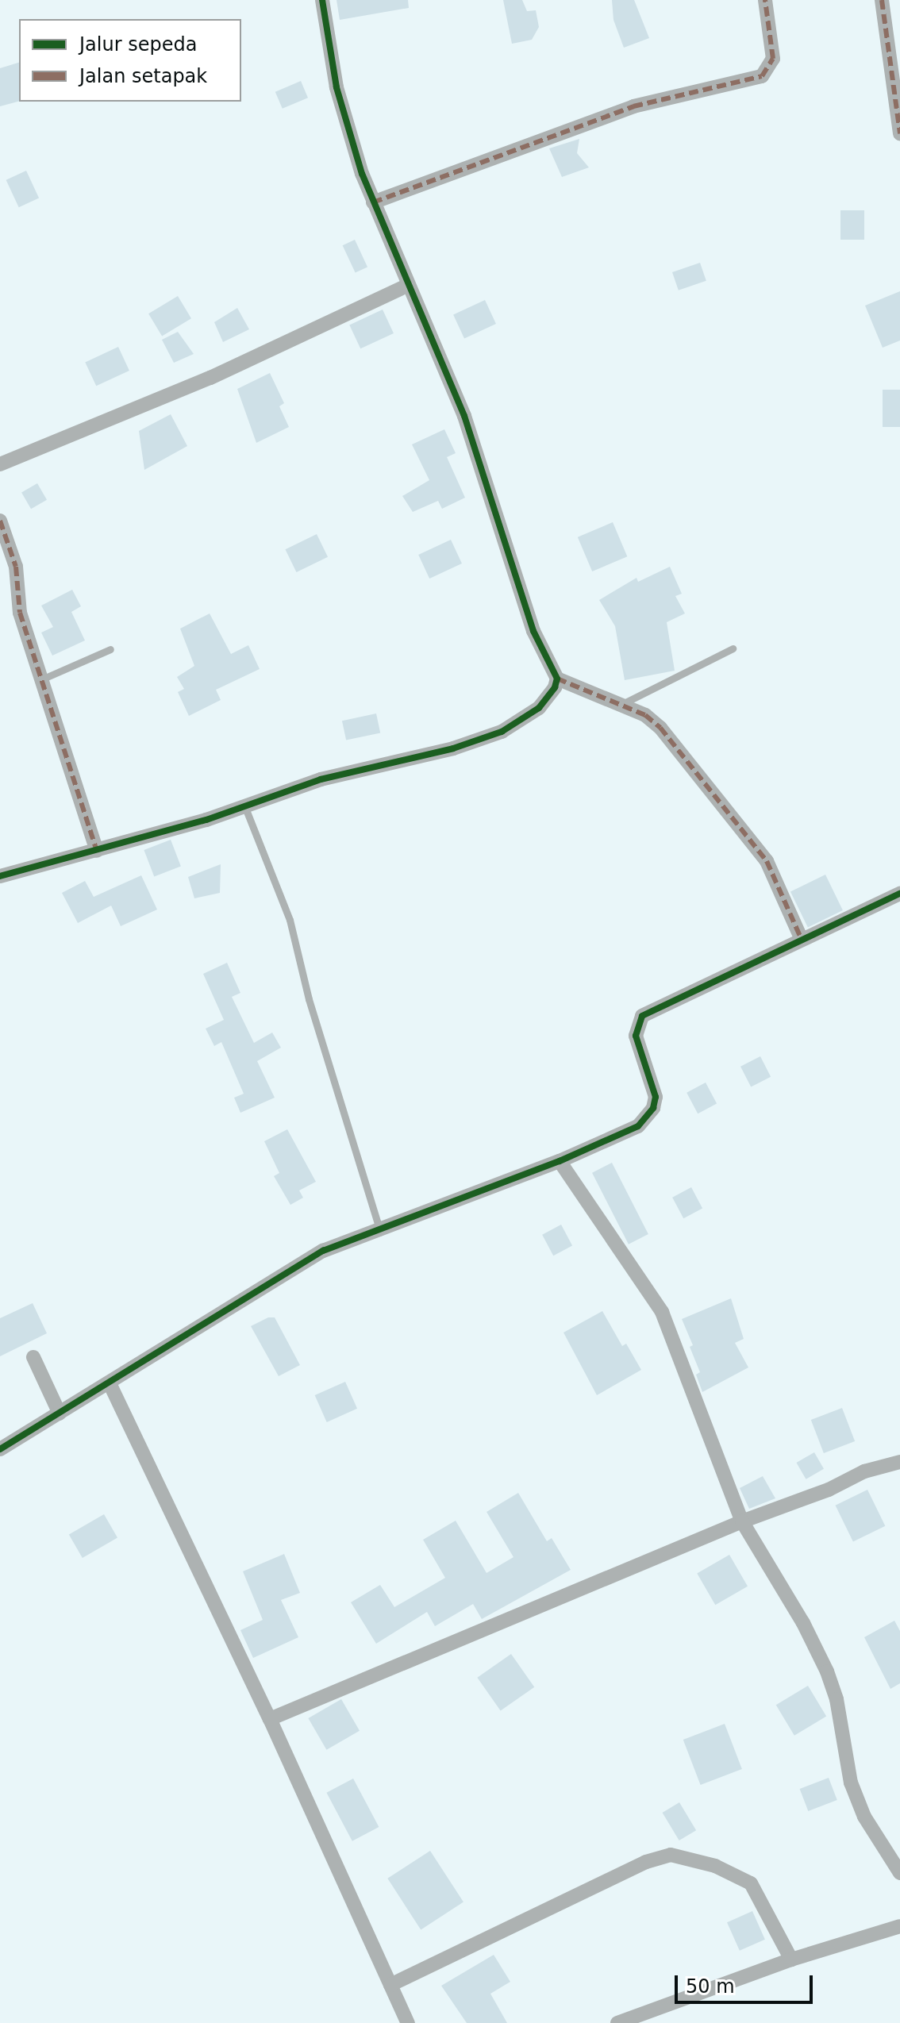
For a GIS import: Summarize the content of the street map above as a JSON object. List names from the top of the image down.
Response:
{
  "legend": ["Jalur sepeda", "Jalan setapak"],
  "scale_bar": "50 m"
}
